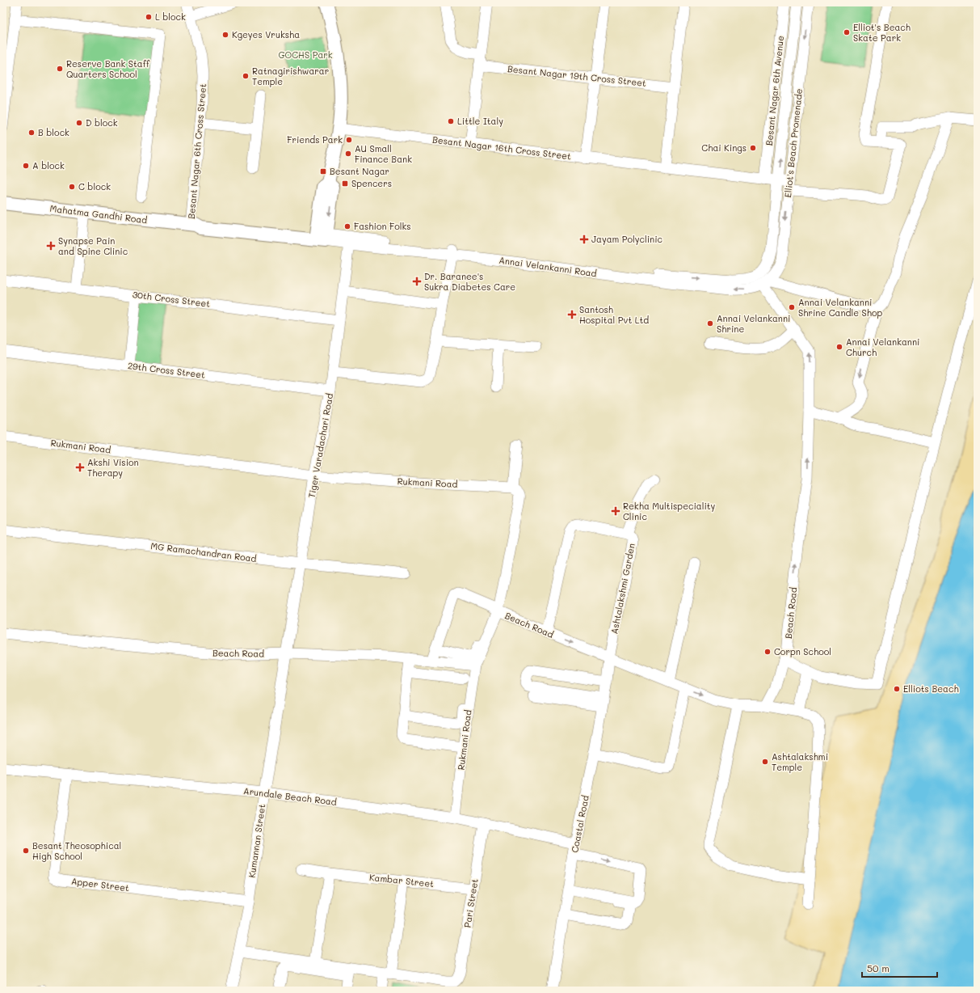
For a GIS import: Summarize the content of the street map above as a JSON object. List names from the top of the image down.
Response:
{
  "streets": {
    "main road": ["Mahatma Gandhi Road"],
    "street": [
      "Besant Nagar 19th Cross Street",
      "Besant Nagar 6th Avenue",
      "Elliot's Beach Promenade",
      "Besant Nagar 16th Cross Street",
      "Besant Nagar 6th Cross Street",
      "Annai Velankanni Road",
      "30th Cross Street",
      "29th Cross Street",
      "Tiger Varadachari Road",
      "Rukmani Road",
      "MG Ramachandran Road",
      "Ashtalakshmi Garden",
      "Beach Road",
      "Arundale Beach Road",
      "Coastal Road",
      "Kumannan Street",
      "Kambar Street",
      "Apper Street",
      "Pari Street"
    ]
  },
  "crossings": [
    ["Besant Nagar 6th Avenue", "Besant Nagar 16th Cross Street"],
    ["Elliot's Beach Promenade", "Besant Nagar 16th Cross Street"],
    ["Elliot's Beach Promenade", "Annai Velankanni Road"],
    ["Elliot's Beach Promenade", "Beach Road"],
    ["Besant Nagar 6th Cross Street", "Mahatma Gandhi Road"],
    ["Mahatma Gandhi Road", "Annai Velankanni Road"],
    ["Annai Velankanni Road", "Tiger Varadachari Road"],
    ["Annai Velankanni Road", "Beach Road"],
    ["30th Cross Street", "Tiger Varadachari Road"],
    ["29th Cross Street", "Tiger Varadachari Road"],
    ["Tiger Varadachari Road", "Rukmani Road"],
    ["Tiger Varadachari Road", "MG Ramachandran Road"],
    ["Tiger Varadachari Road", "Beach Road"],
    ["Tiger Varadachari Road", "Kumannan Street"],
    ["Rukmani Road", "Beach Road"],
    ["Rukmani Road", "Arundale Beach Road"],
    ["Ashtalakshmi Garden", "Beach Road"],
    ["Ashtalakshmi Garden", "Coastal Road"],
    ["Beach Road", "Coastal Road"],
    ["Beach Road", "Kumannan Street"],
    ["Arundale Beach Road", "Coastal Road"],
    ["Arundale Beach Road", "Kumannan Street"],
    ["Arundale Beach Road", "Apper Street"],
    ["Arundale Beach Road", "Pari Street"],
    ["Kumannan Street", "Apper Street"],
    ["Kambar Street", "Pari Street"]
  ],
  "parks": ["GOCHS Park"],
  "places": {
    "other": [
      "L block",
      "Elliot's Beach Skate Park",
      "Kgeyes Vruksha",
      "Reserve Bank Staff Quarters School",
      "Ratnagirishwarar Temple",
      "Little Italy",
      "D block",
      "B block",
      "Friends Park",
      "Chai Kings",
      "AU Small Finance Bank",
      "A block",
      "C block",
      "Fashion Folks",
      "Annai Velankanni Shrine Candle Shop",
      "Annai Velankanni Shrine",
      "Annai Velankanni Church",
      "Corpn School",
      "Elliots Beach",
      "Ashtalakshmi Temple",
      "Besant Theosophical High School"
    ],
    "transit": ["Besant Nagar", "Spencers"],
    "health": [
      "Jayam Polyclinic",
      "Synapse Pain and Spine Clinic",
      "Dr. Baranee's Sukra Diabetes Care",
      "Santosh Hospital Pvt Ltd",
      "Akshi Vision Therapy",
      "Rekha Multispeciality Clinic"
    ]
  },
  "scale_bar": "50 m"
}
